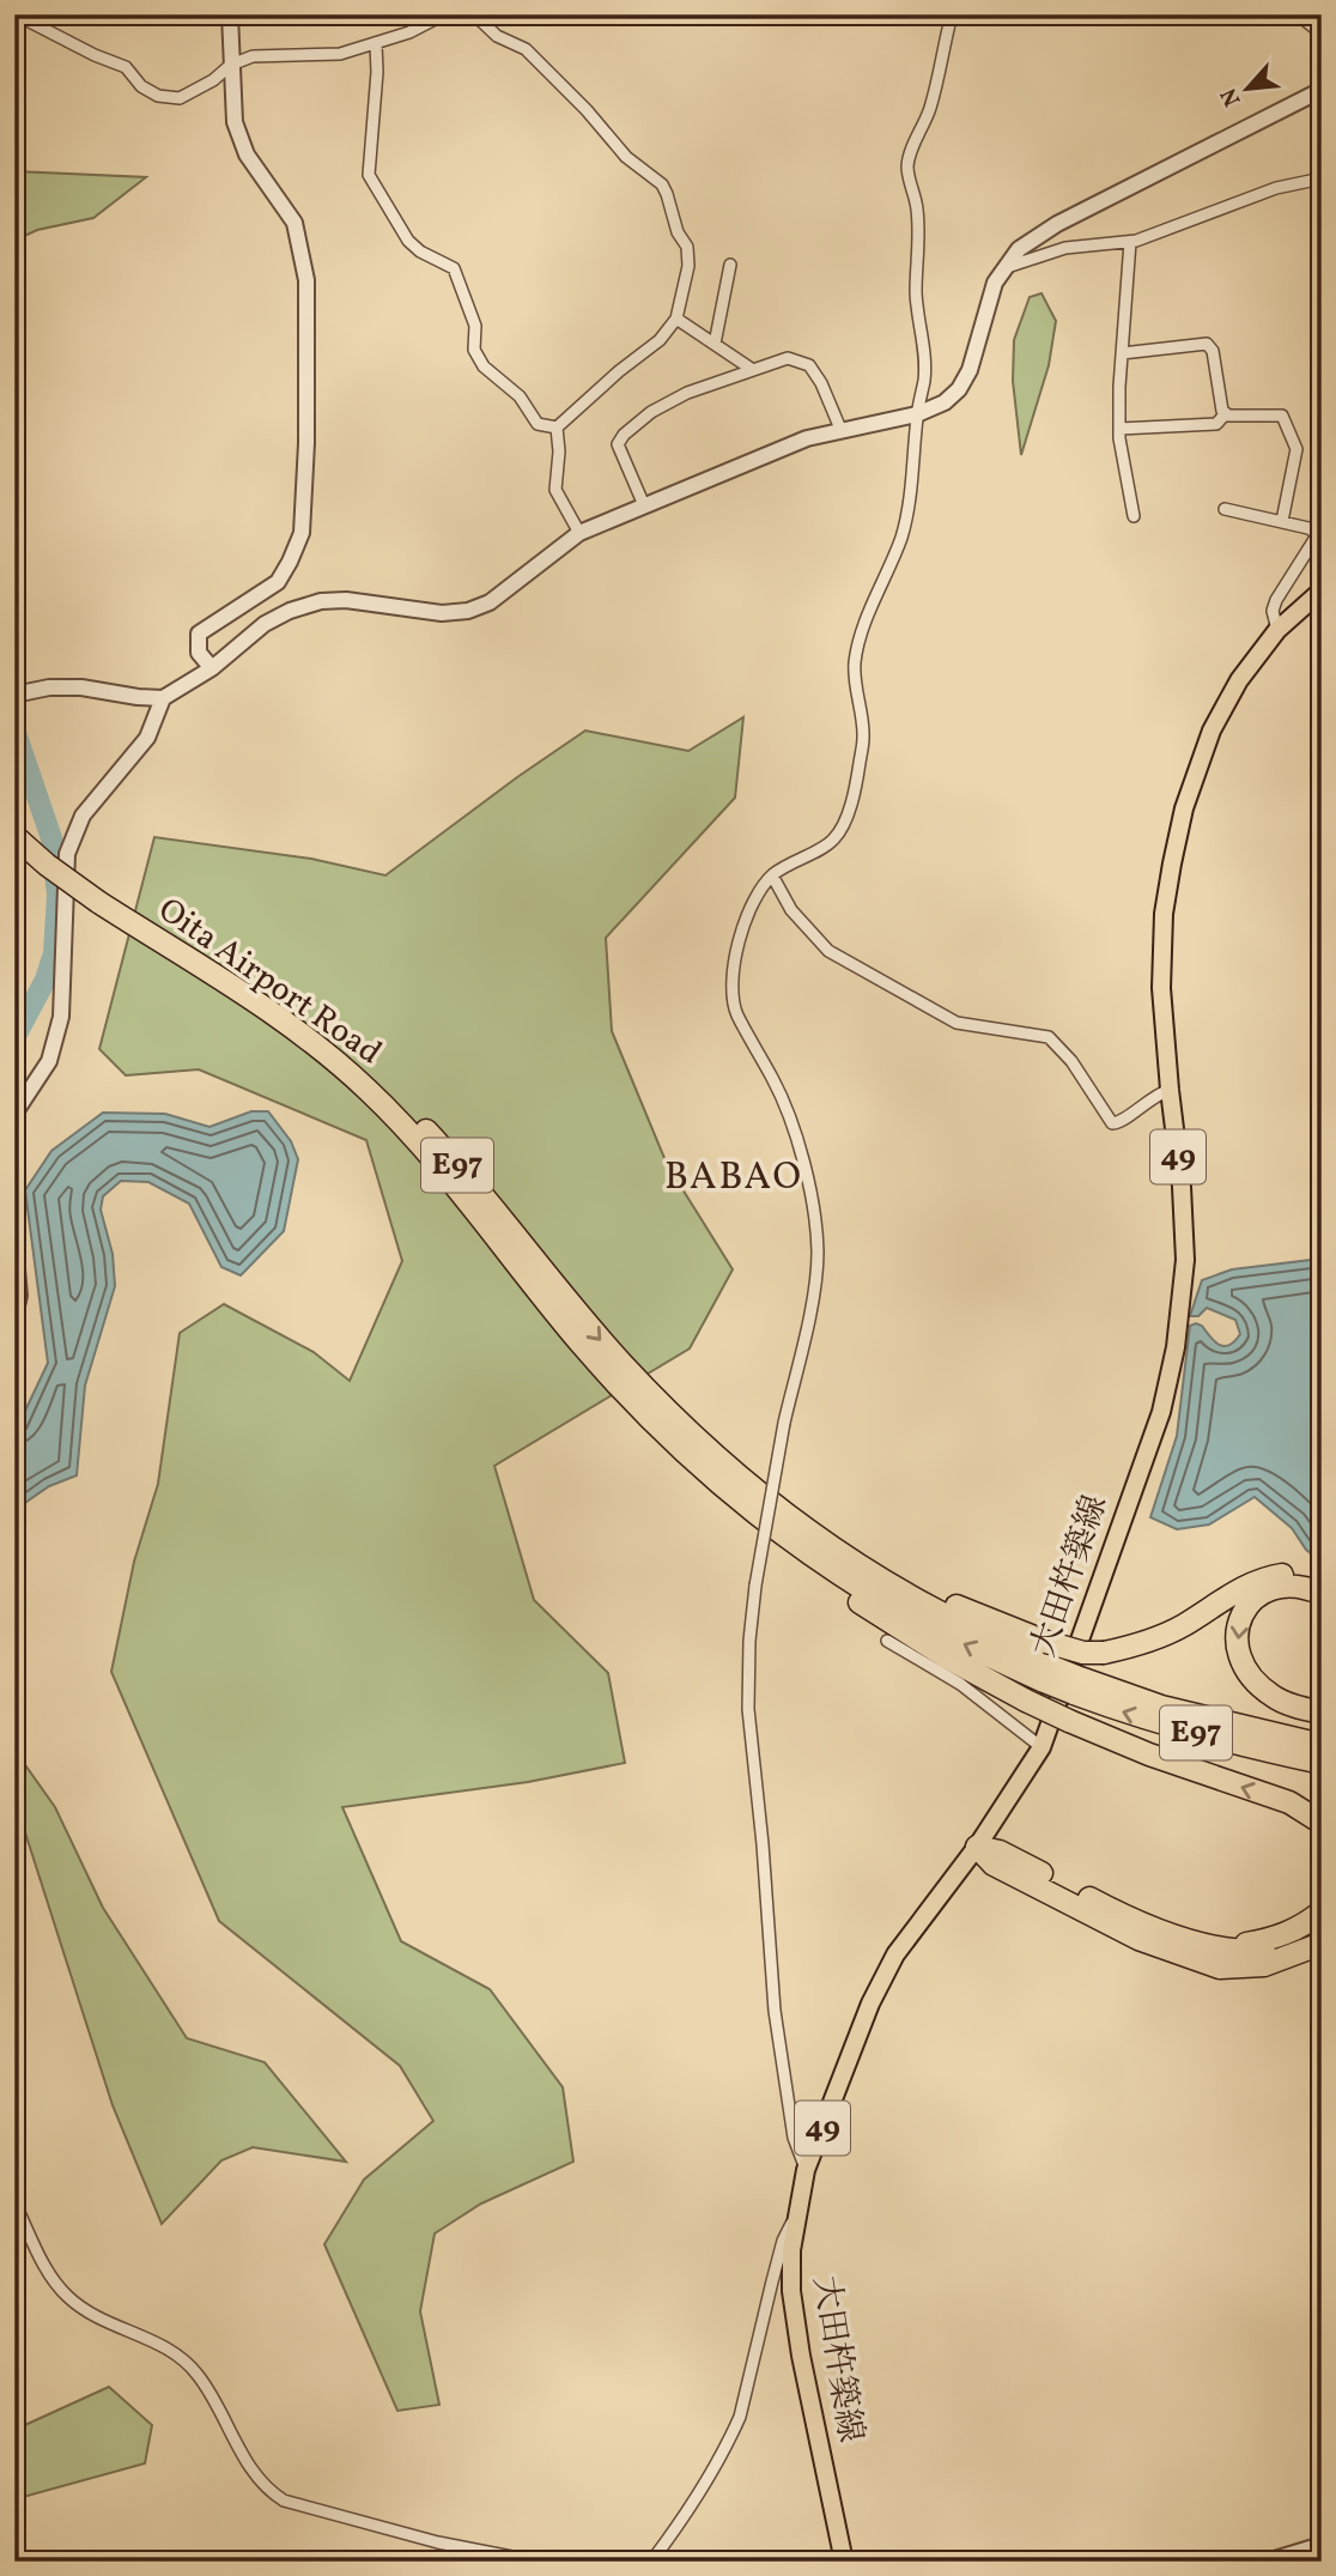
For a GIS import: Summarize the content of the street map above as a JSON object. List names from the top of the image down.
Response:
{
  "streets": {
    "highway": ["Oita Airport Road", "E97"],
    "main road": ["49", "大田杵築線"]
  },
  "districts": ["BABAO"],
  "north": "bottom left"
}
